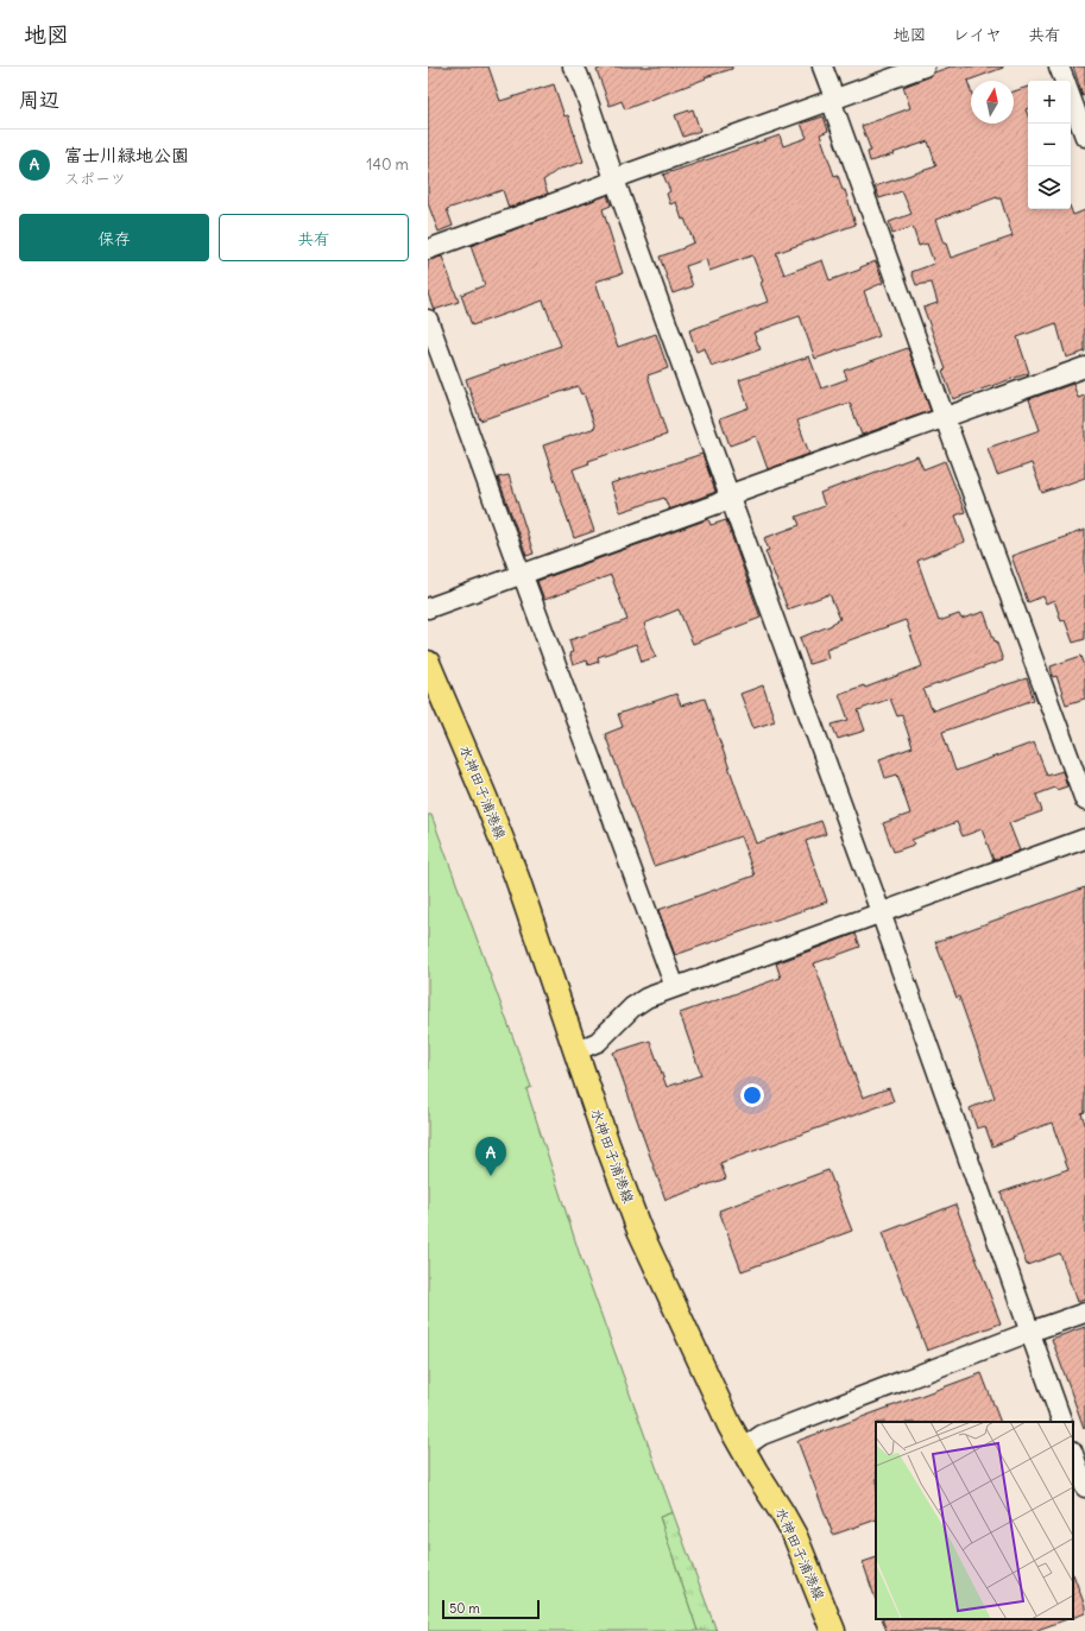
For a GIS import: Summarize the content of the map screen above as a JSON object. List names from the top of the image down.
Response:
{
  "streets": {
    "main road": ["水神田子浦港線"]
  },
  "scale_bar": "50 m",
  "north": "top",
  "page": {
    "header": "地図",
    "nav": ["地図", "レイヤ", "共有"],
    "heading": "周辺",
    "map_buttons": ["+", "−"],
    "list": [
      {
        "mark": "A",
        "name": "富士川緑地公園",
        "note": "スポーツ",
        "value": "140 m"
      }
    ],
    "buttons": ["保存", "共有"],
    "pins": "A",
    "scale": "50 m"
  }
}
